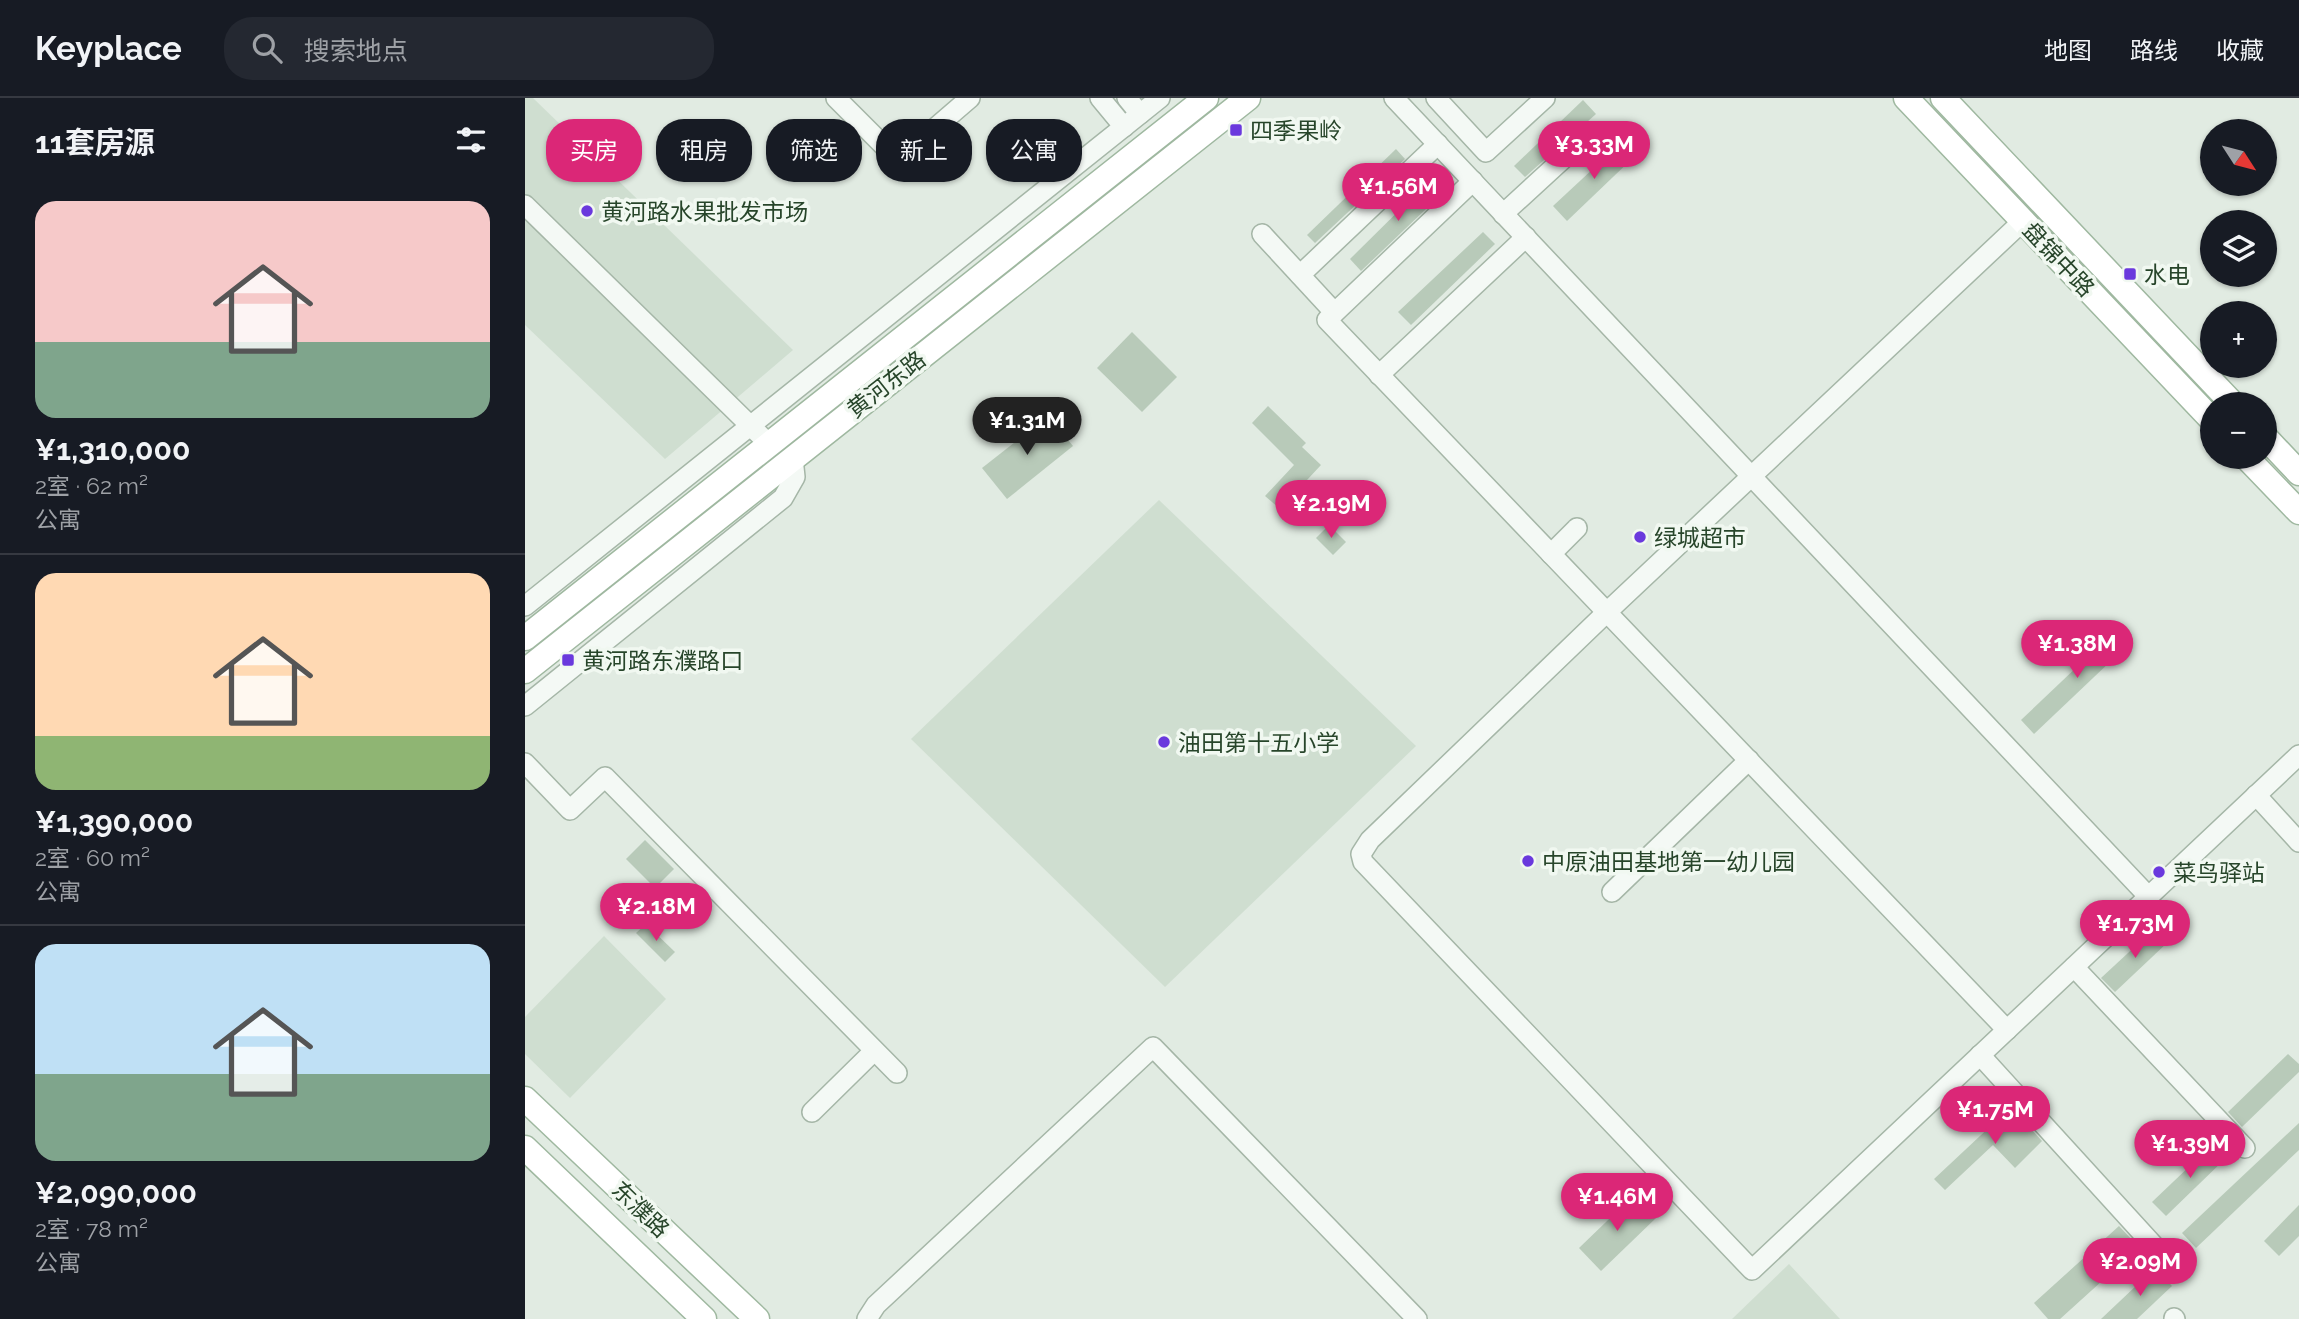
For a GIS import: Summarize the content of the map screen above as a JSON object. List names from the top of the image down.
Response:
{
  "streets": {
    "main road": ["盘锦中路", "黄河东路", "东濮路"]
  },
  "places": {
    "transit": ["四季果岭", "水电", "黄河路东濮路口"],
    "other": [
      "黄河路水果批发市场",
      "绿城超市",
      "油田第十五小学",
      "中原油田基地第一幼儿园",
      "菜鸟驿站"
    ]
  },
  "north": "bottom right",
  "page": {
    "header": "Keyplace",
    "search": "搜索地点",
    "nav": ["地图", "路线", "收藏"],
    "heading": "11套房源",
    "map_buttons": ["+", "−"],
    "chip": [
      "买房",
      "租房",
      "筛选",
      "新上",
      "公寓"
    ],
    "price": [
      "¥3.33M",
      "¥1.56M",
      "¥1.31M",
      "¥2.19M",
      "¥1.38M",
      "¥2.18M",
      "¥1.73M",
      "¥1.75M",
      "¥1.39M",
      "¥1.46M",
      "¥2.09M"
    ],
    "list": [
      {
        "name": "¥1,310,000",
        "note": "2室 · 62 m² · 公寓"
      },
      {
        "name": "¥1,390,000",
        "note": "2室 · 60 m² · 公寓"
      },
      {
        "name": "¥2,090,000",
        "note": "2室 · 78 m² · 公寓"
      }
    ]
  }
}
